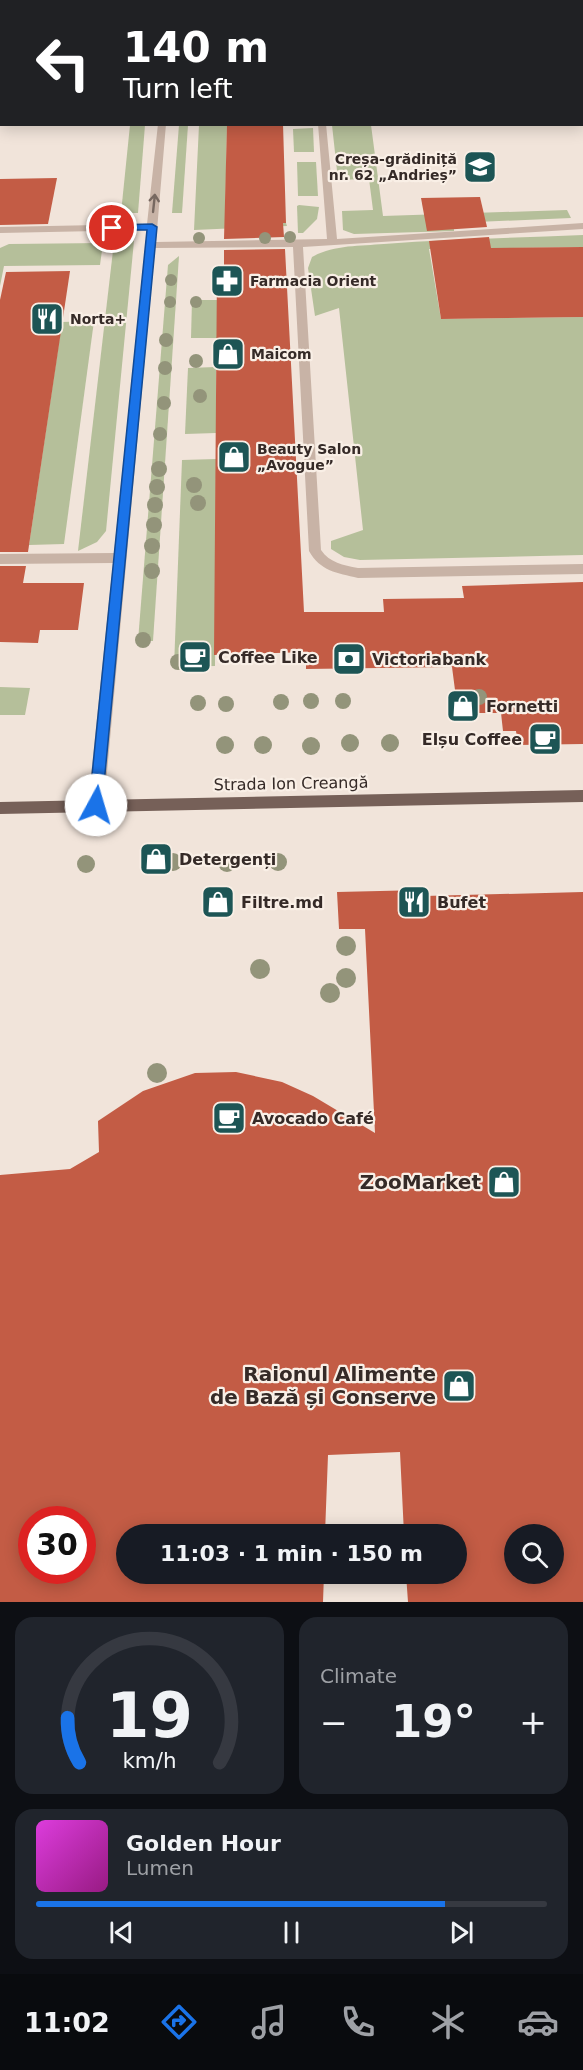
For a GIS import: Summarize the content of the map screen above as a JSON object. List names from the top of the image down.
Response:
{
  "streets": {
    "main road": ["Strada Ion Creangă"]
  },
  "places": {
    "school or university": ["Creșa-grădiniță nr. 62 „Andrieș”"],
    "pharmacy": ["Farmacia Orient"],
    "restaurant": ["Norta+", "Bufet"],
    "shop": [
      "Maicom",
      "Beauty Salon „Avogue”",
      "Fornetti",
      "Detergenți",
      "Filtre.md",
      "ZooMarket",
      "Raionul Alimente de Bază și Conserve"
    ],
    "cafe": ["Coffee Like", "Elșu Coffee", "Avocado Café"],
    "bank": ["Victoriabank"]
  },
  "page": {
    "turn": ["140 m", "Turn left"],
    "limit": "30",
    "trip": "11:03 · 1 min · 150 m",
    "tile": "Climate",
    "heat": ["−", "19°", "+"],
    "song": ["Golden Hour", "Lumen"],
    "tabs": "11:02",
    "gauge": ["19", "km/h"]
  }
}
